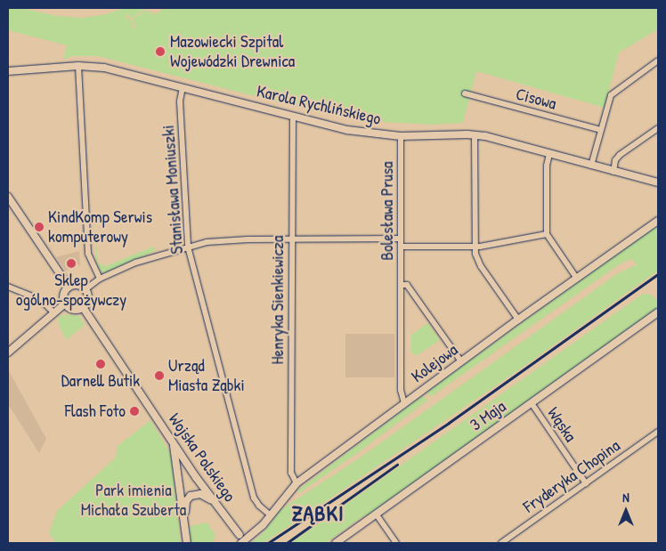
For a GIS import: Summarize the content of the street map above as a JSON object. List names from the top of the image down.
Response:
{
  "streets": {
    "street": [
      "Cisowa",
      "Karola Rychlińskiego",
      "Stanisława Moniuszki",
      "Bolesława Prusa",
      "Henryka Sienkiewicza",
      "Kolejowa",
      "3 Maja",
      "Wąska",
      "Wojska Polskiego",
      "Fryderyka Chopina"
    ]
  },
  "crossings": [
    ["Karola Rychlińskiego", "Stanisława Moniuszki"],
    ["Karola Rychlińskiego", "Bolesława Prusa"],
    ["Karola Rychlińskiego", "Henryka Sienkiewicza"],
    ["Stanisława Moniuszki", "Kolejowa"],
    ["Bolesława Prusa", "Kolejowa"],
    ["Henryka Sienkiewicza", "Kolejowa"],
    ["3 Maja", "Wąska"],
    ["Wąska", "Fryderyka Chopina"]
  ],
  "districts": ["ZĄBKI"],
  "parks": ["Park imienia Michała Szuberta"],
  "places": [
    "Mazowiecki Szpital Wojewódzki Drewnica",
    "KindKomp Serwis komputerowy",
    "Sklep ogólno-spożywczy",
    "Darnell Butik",
    "Urząd Miasta Ząbki",
    "Flash Foto"
  ],
  "north": "top"
}
